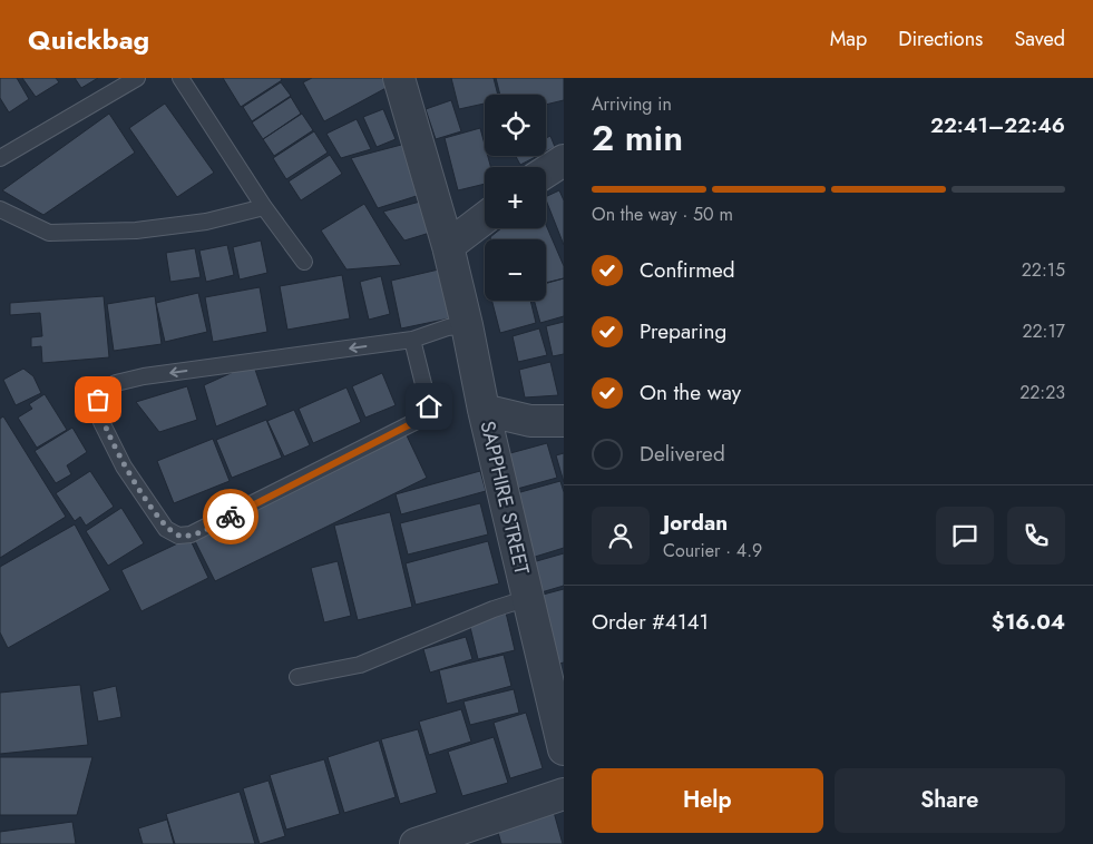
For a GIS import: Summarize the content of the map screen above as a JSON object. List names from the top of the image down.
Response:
{
  "streets": {
    "street": ["SAPPHIRE STREET"]
  },
  "page": {
    "header": "Quickbag",
    "nav": ["Map", "Directions", "Saved"],
    "heading": ["2 min", "Arriving in", "22:41–22:46"],
    "panel": [
      "Jordan",
      "Courier · 4.9",
      "Order #4141",
      "$16.04"
    ],
    "map_buttons": ["+", "−"],
    "bar": "On the way · 50 m",
    "list": [
      ["Confirmed", "22:15"],
      ["Preparing", "22:17"],
      ["On the way", "22:23"],
      "Delivered"
    ],
    "buttons": ["Help", "Share"]
  }
}
